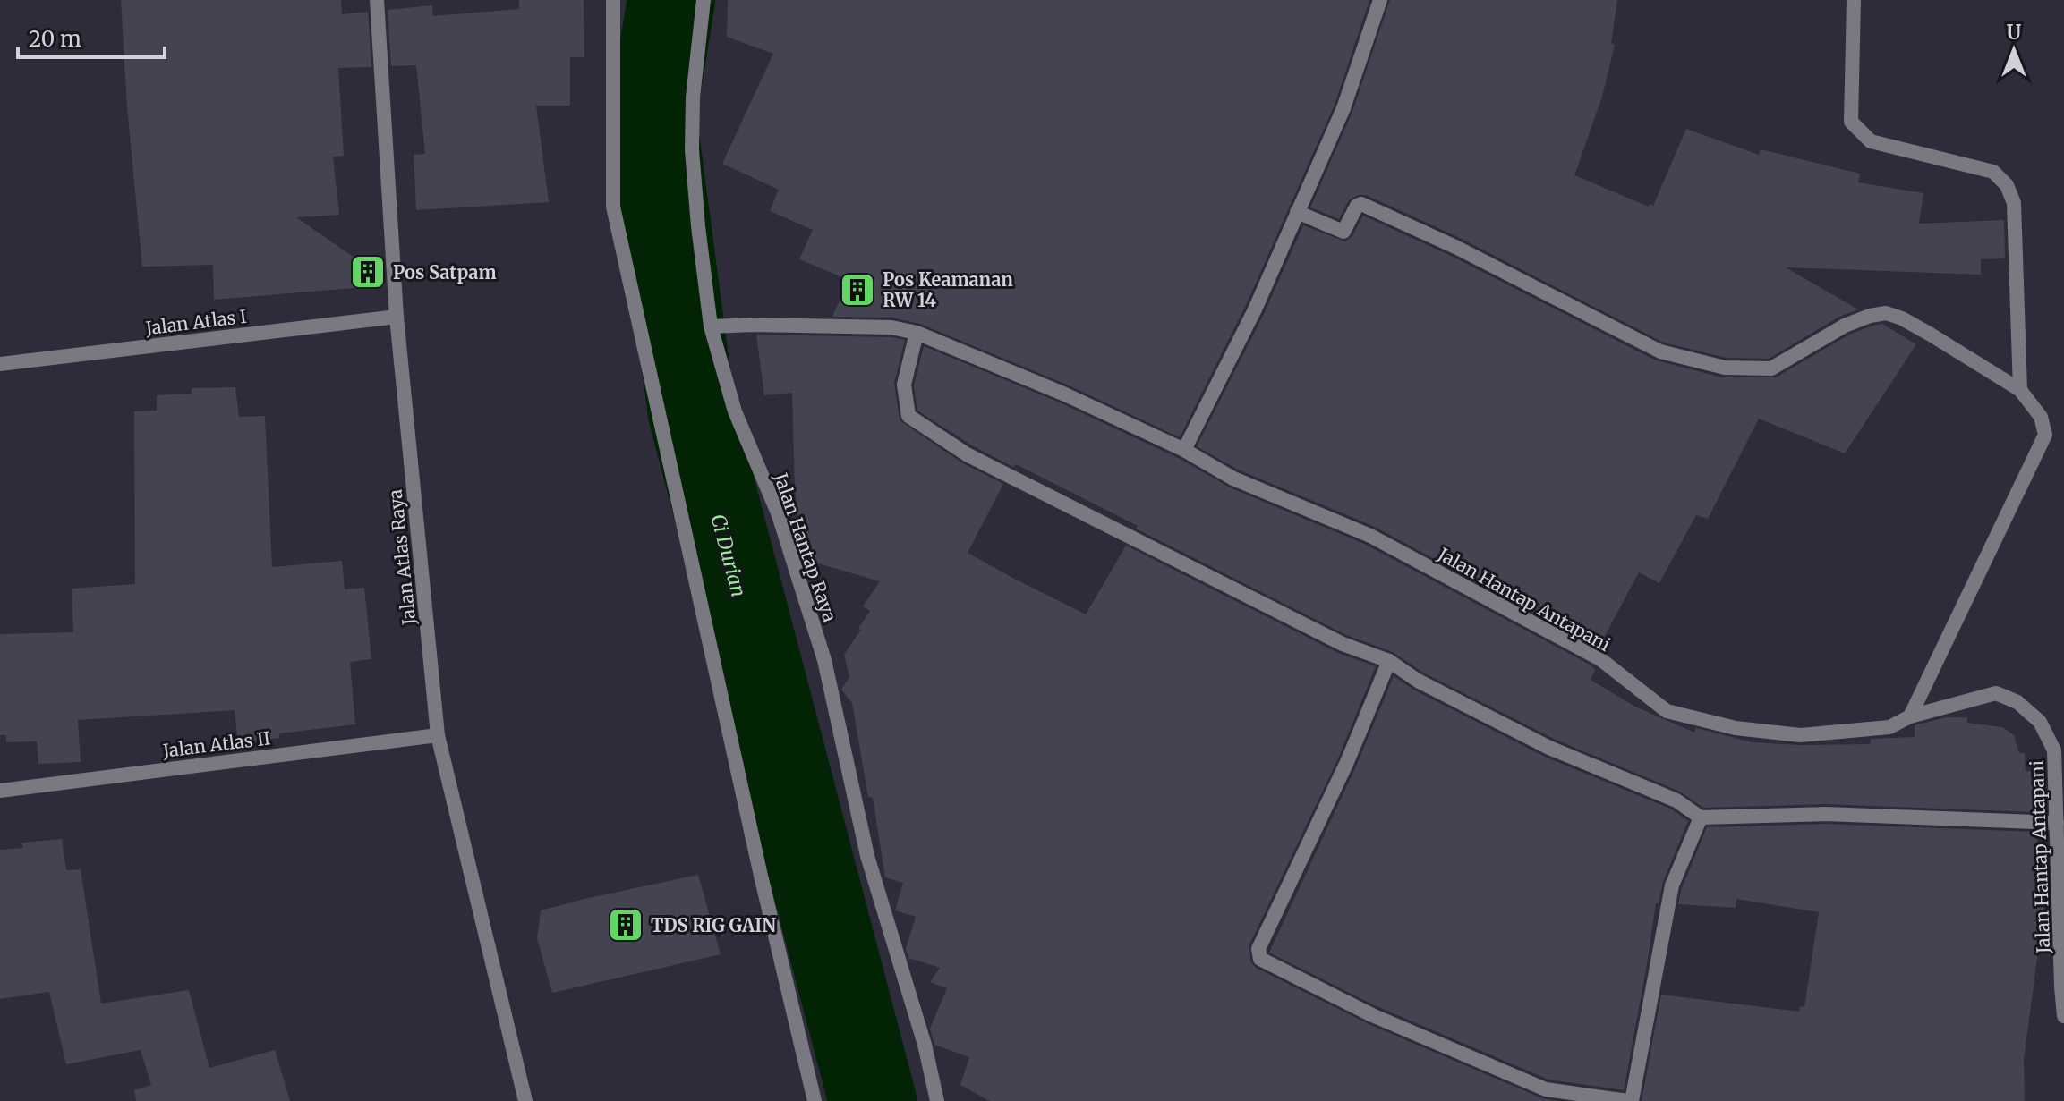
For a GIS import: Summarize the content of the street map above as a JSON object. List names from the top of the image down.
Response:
{
  "streets": {
    "street": [
      "Jalan Atlas I",
      "Jalan Hantap Raya",
      "Jalan Atlas Raya",
      "Jalan Hantap Antapani",
      "Jalan Atlas II"
    ]
  },
  "crossings": [
    ["Jalan Atlas I", "Jalan Atlas Raya"],
    ["Jalan Hantap Raya", "Jalan Hantap Antapani"],
    ["Jalan Atlas Raya", "Jalan Atlas II"]
  ],
  "water": ["Ci Durian"],
  "places": {
    "building": ["Pos Satpam", "Pos Keamanan RW 14", "TDS RIG GAIN"]
  },
  "scale_bar": "20 m",
  "north": "top"
}
